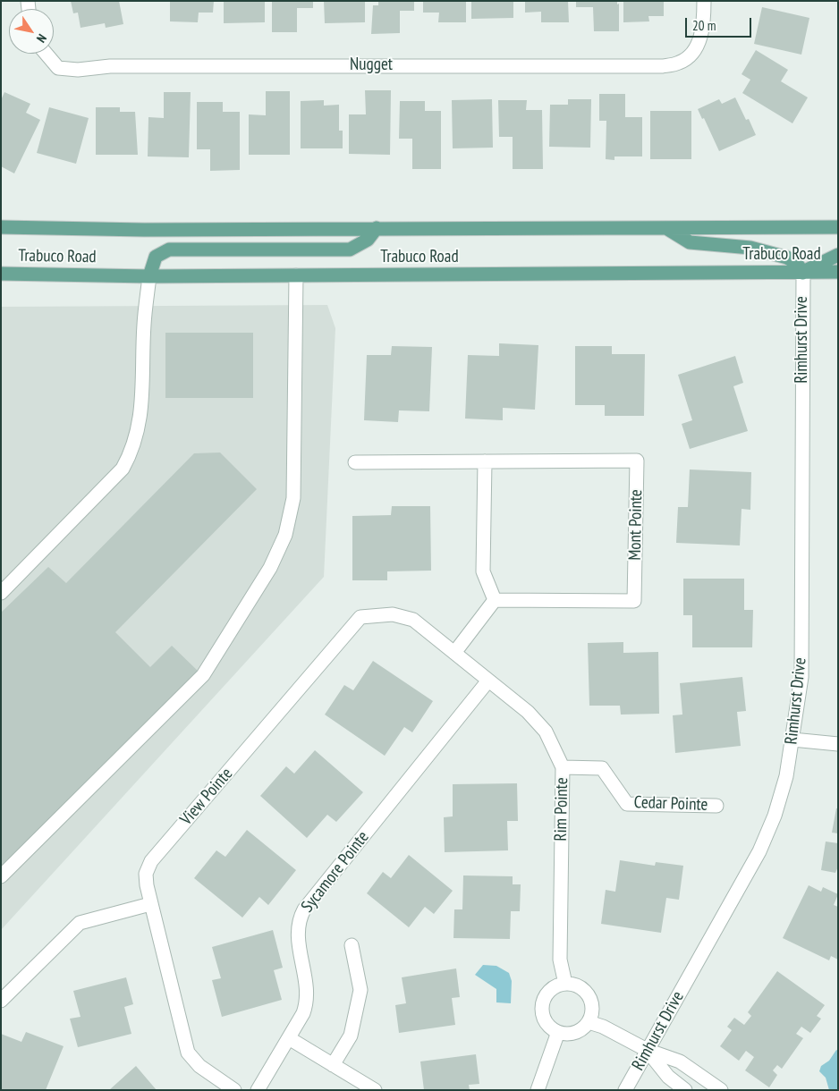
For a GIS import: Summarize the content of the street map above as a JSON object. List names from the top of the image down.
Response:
{
  "streets": {
    "main road": ["Trabuco Road"],
    "street": [
      "Nugget",
      "Rimhurst Drive",
      "Mont Pointe",
      "View Pointe",
      "Cedar Pointe",
      "Rim Pointe",
      "Sycamore Pointe"
    ]
  },
  "crossings": [
    ["Trabuco Road", "Rimhurst Drive"],
    ["View Pointe", "Rim Pointe"],
    ["Cedar Pointe", "Rim Pointe"],
    ["Rim Pointe", "Sycamore Pointe"]
  ],
  "scale_bar": "20 m",
  "north": "bottom right"
}
